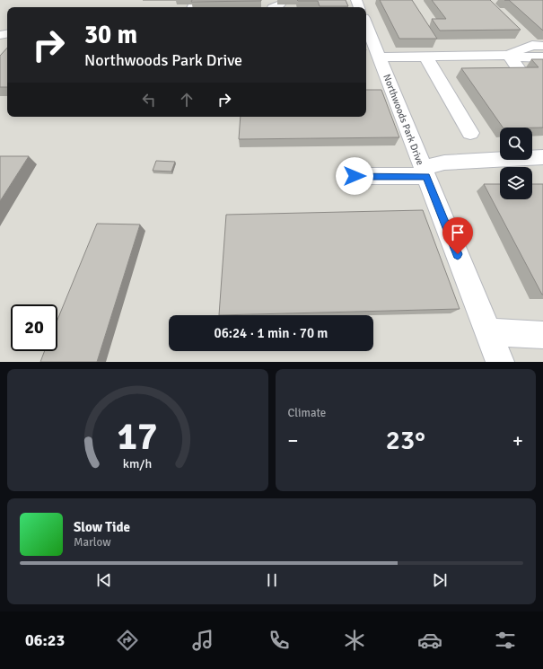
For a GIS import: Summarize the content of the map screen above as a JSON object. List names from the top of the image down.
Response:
{
  "streets": {
    "street": ["Northwoods Park Drive"]
  },
  "page": {
    "turn": ["30 m", "Northwoods Park Drive"],
    "limit": "20",
    "trip": "06:24 · 1 min · 70 m",
    "tile": "Climate",
    "heat": ["−", "23°", "+"],
    "song": ["Slow Tide", "Marlow"],
    "tabs": "06:23",
    "gauge": ["17", "km/h"]
  }
}
